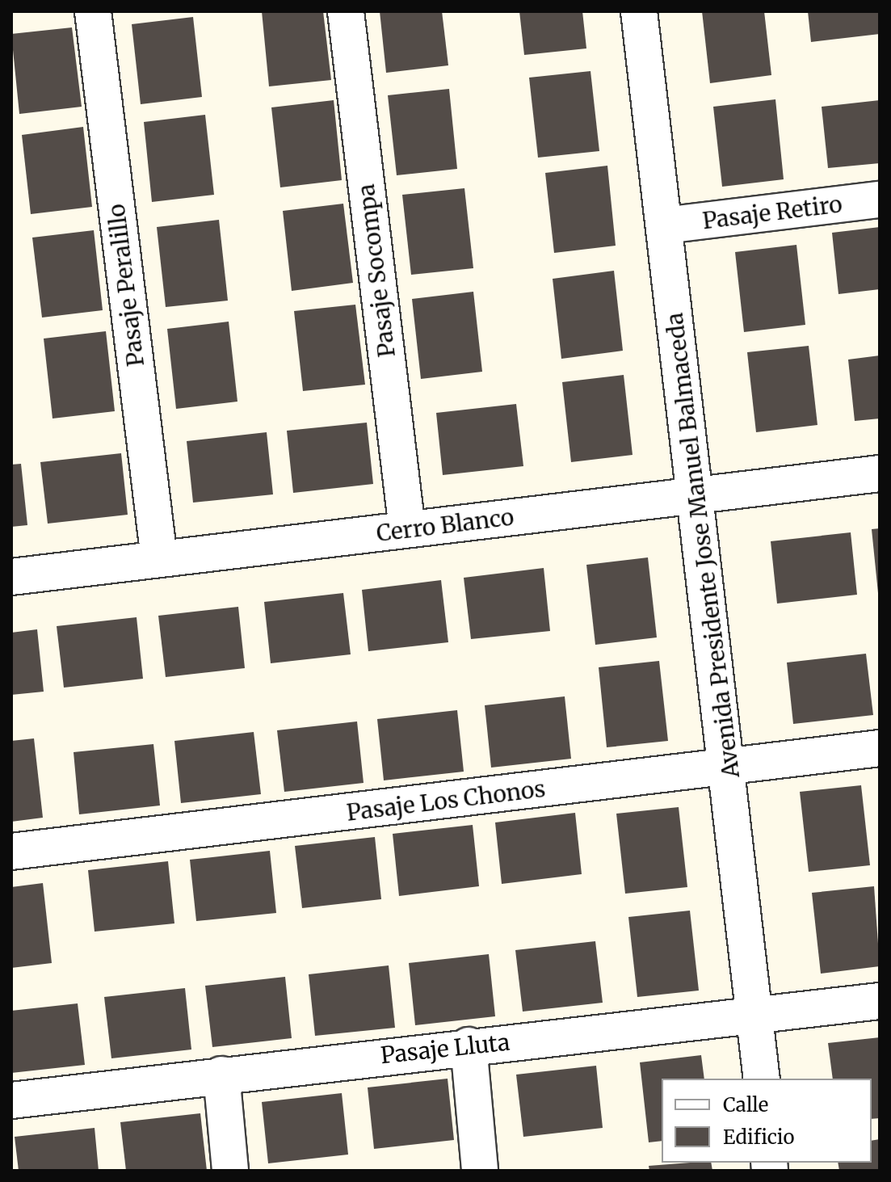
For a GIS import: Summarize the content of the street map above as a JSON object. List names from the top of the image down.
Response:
{
  "streets": {
    "street": [
      "Pasaje Retiro",
      "Pasaje Socompa",
      "Pasaje Peralillo",
      "Cerro Blanco",
      "Avenida Presidente Jose Manuel Balmaceda",
      "Pasaje Los Chonos",
      "Pasaje Lluta"
    ]
  },
  "crossings": [
    ["Pasaje Retiro", "Avenida Presidente Jose Manuel Balmaceda"],
    ["Pasaje Socompa", "Cerro Blanco"],
    ["Pasaje Peralillo", "Cerro Blanco"],
    ["Cerro Blanco", "Avenida Presidente Jose Manuel Balmaceda"],
    ["Avenida Presidente Jose Manuel Balmaceda", "Pasaje Los Chonos"],
    ["Avenida Presidente Jose Manuel Balmaceda", "Pasaje Lluta"]
  ],
  "legend": ["Calle", "Edificio"]
}
